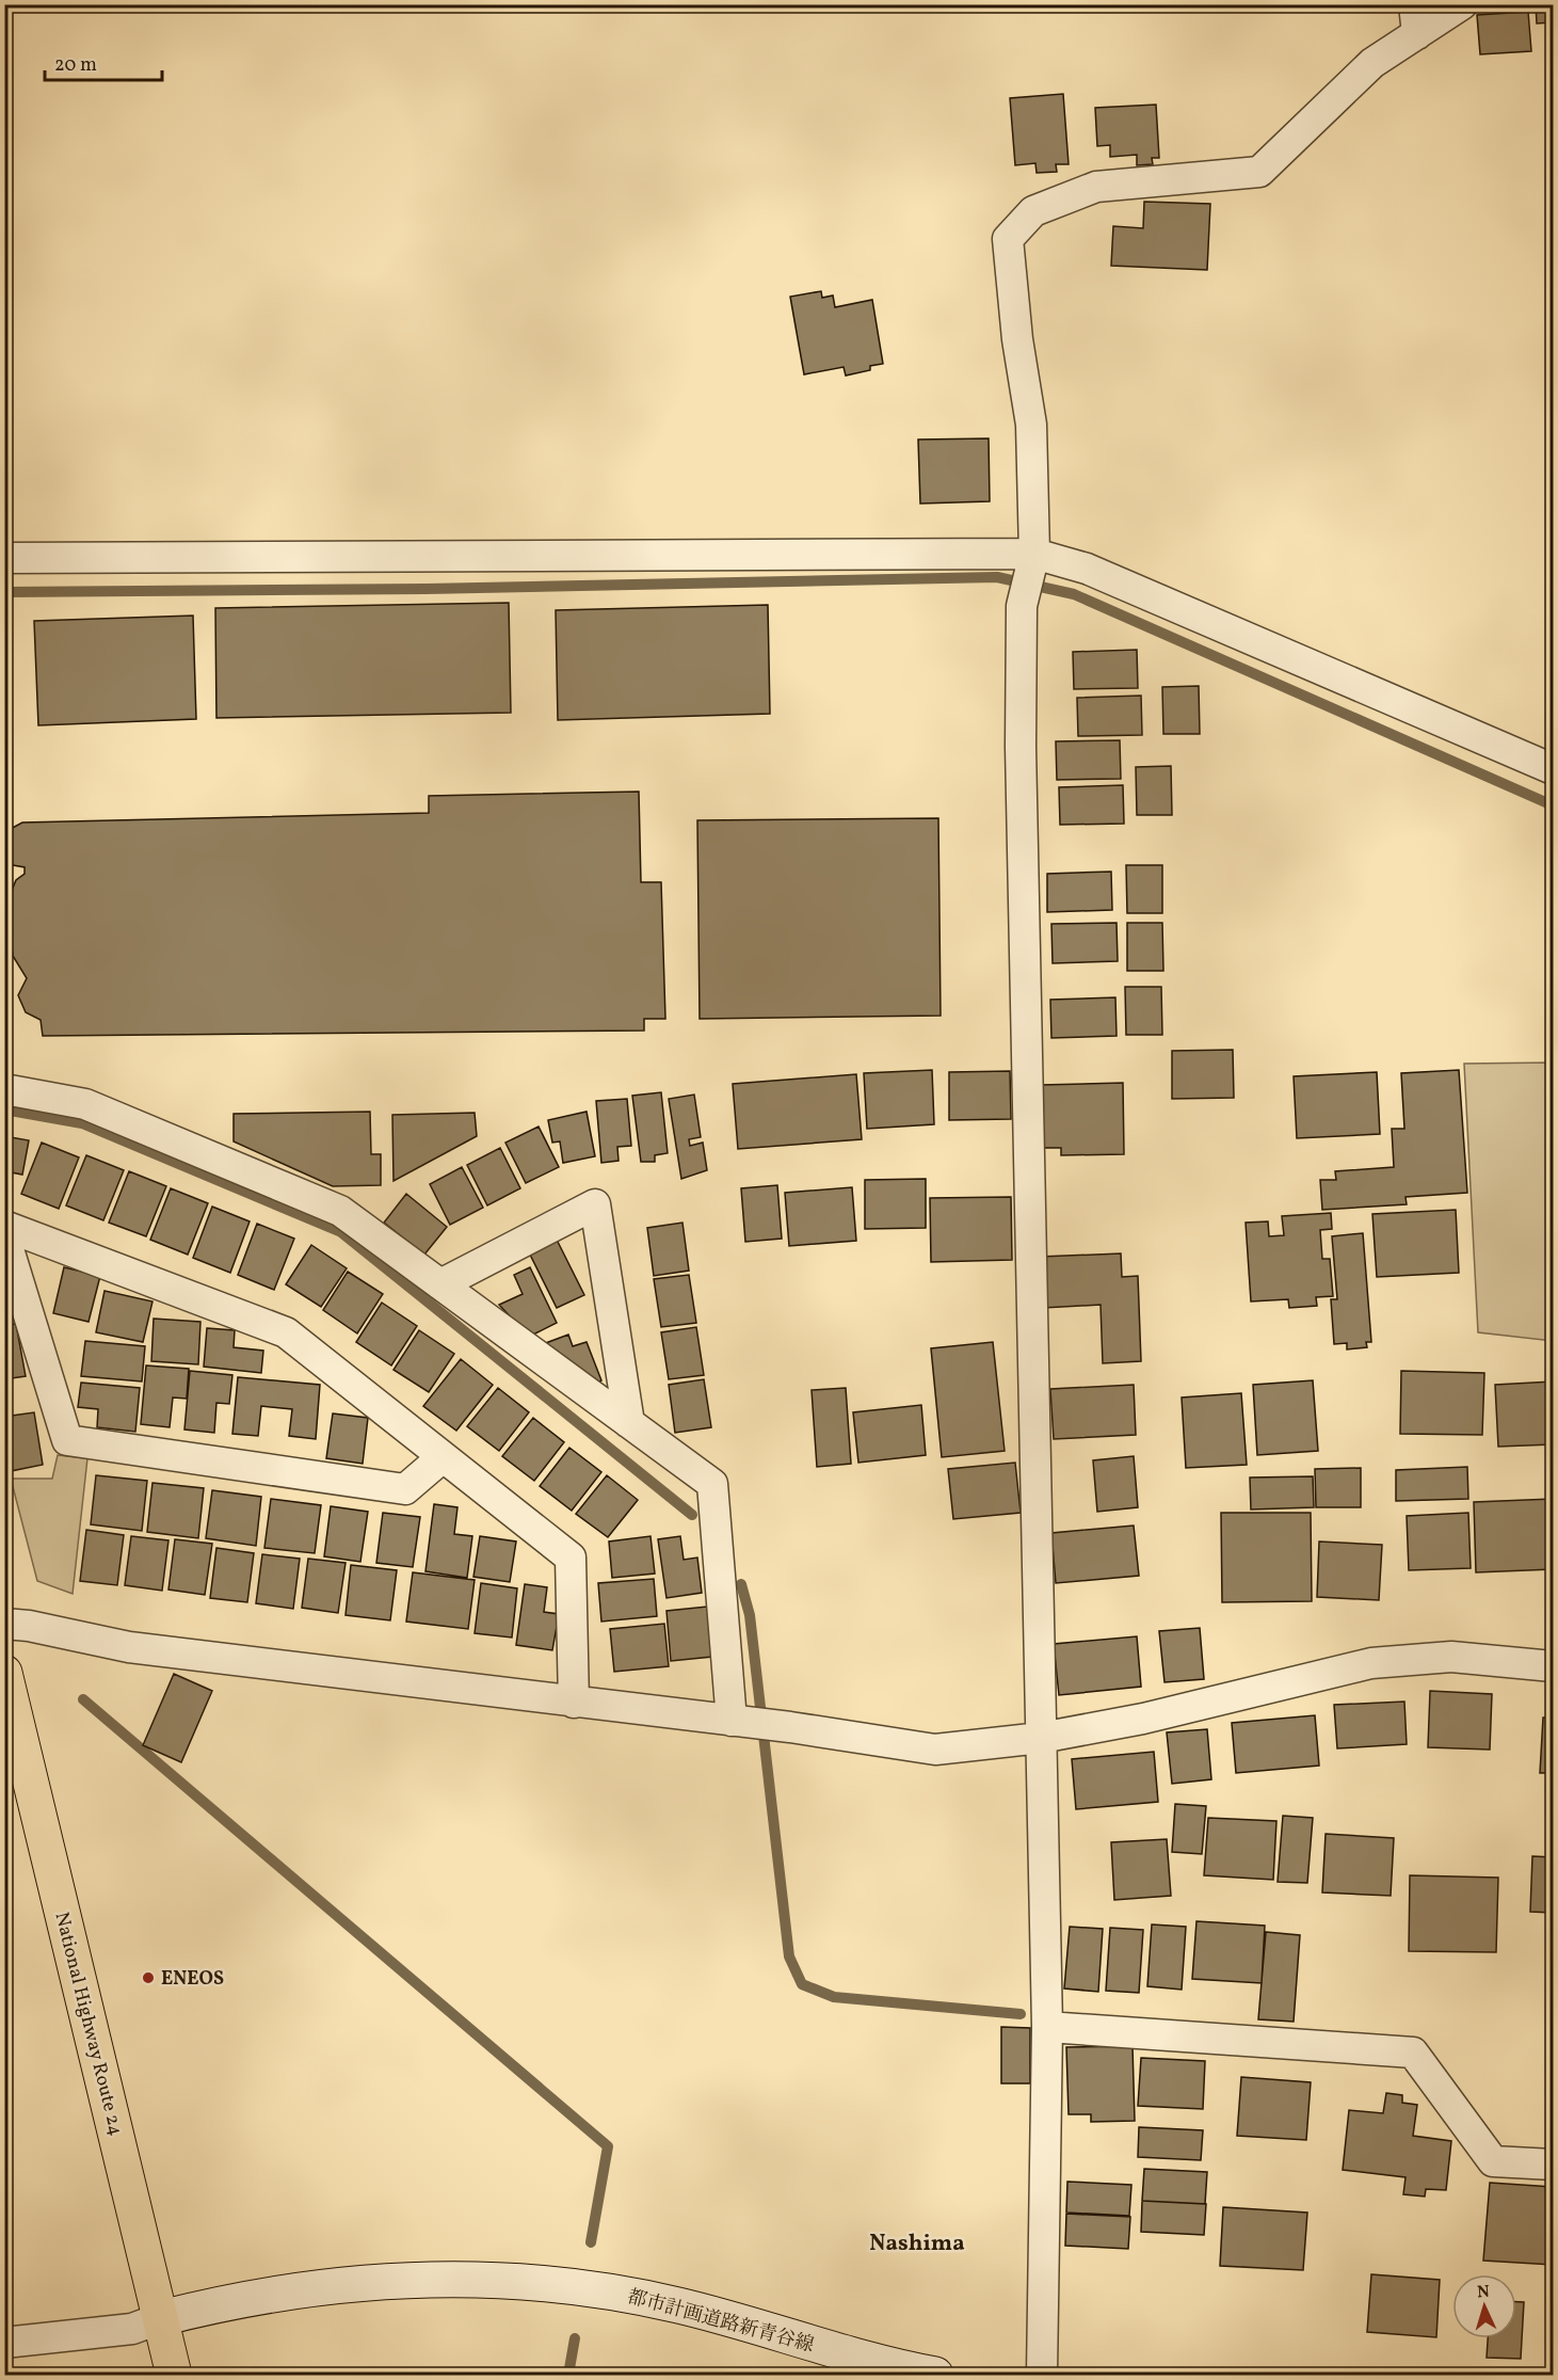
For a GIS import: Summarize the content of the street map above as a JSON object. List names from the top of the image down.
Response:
{
  "streets": {
    "highway": ["National Highway Route 24"],
    "street": ["都市計画道路新青谷線"]
  },
  "crossings": [
    ["National Highway Route 24", "都市計画道路新青谷線"]
  ],
  "districts": ["Nashima"],
  "places": ["ENEOS"],
  "scale_bar": "20 m",
  "north": "top"
}
